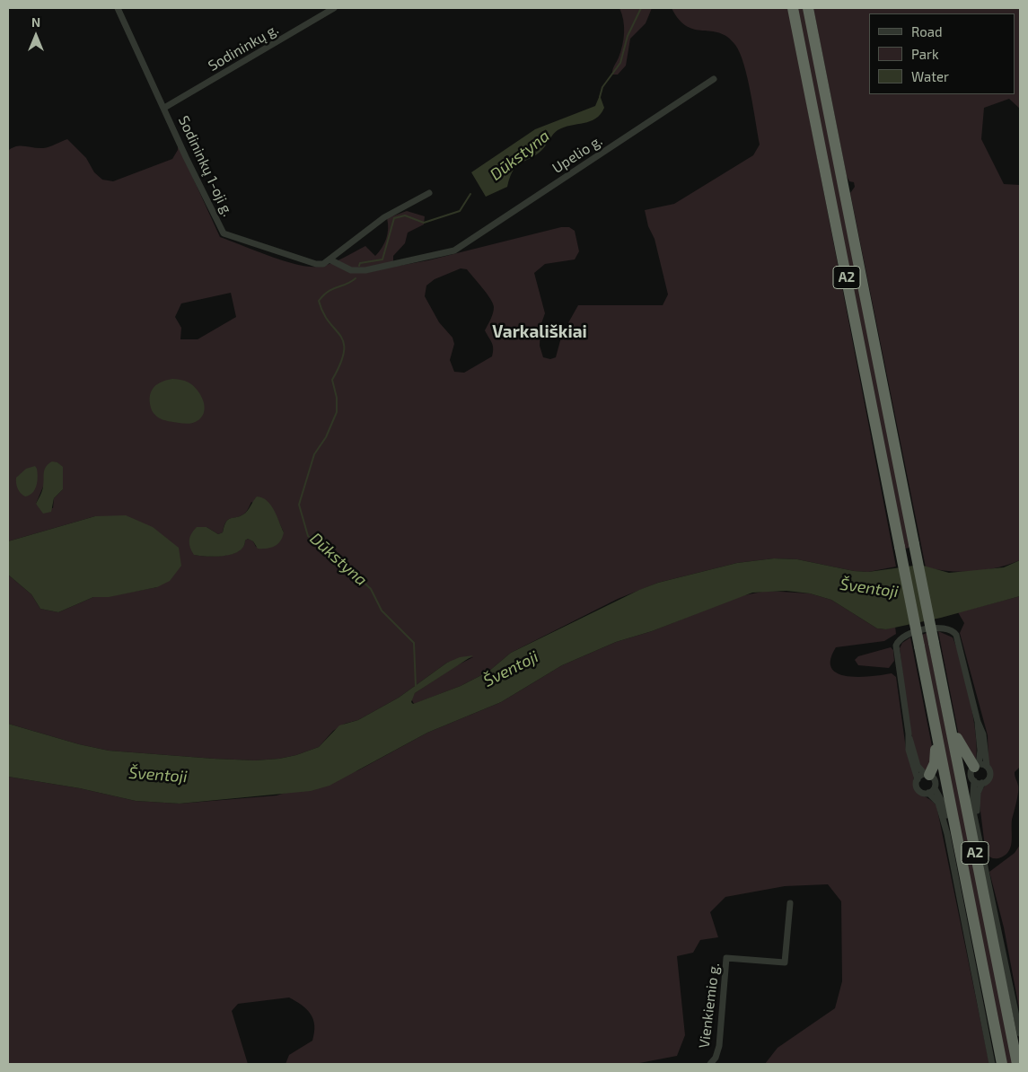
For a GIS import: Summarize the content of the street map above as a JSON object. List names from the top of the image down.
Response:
{
  "streets": {
    "highway": ["A2"],
    "street": [
      "Sodininkų g.",
      "Upelio g.",
      "Sodininkų 1-oji g.",
      "Vienkiemio g."
    ]
  },
  "crossings": [
    ["Sodininkų g.", "Sodininkų 1-oji g."],
    ["Upelio g.", "Sodininkų 1-oji g."]
  ],
  "districts": ["Varkališkiai"],
  "water": ["Dūkstyna", "Šventoji"],
  "legend": ["Road", "Park", "Water"],
  "north": "top"
}
